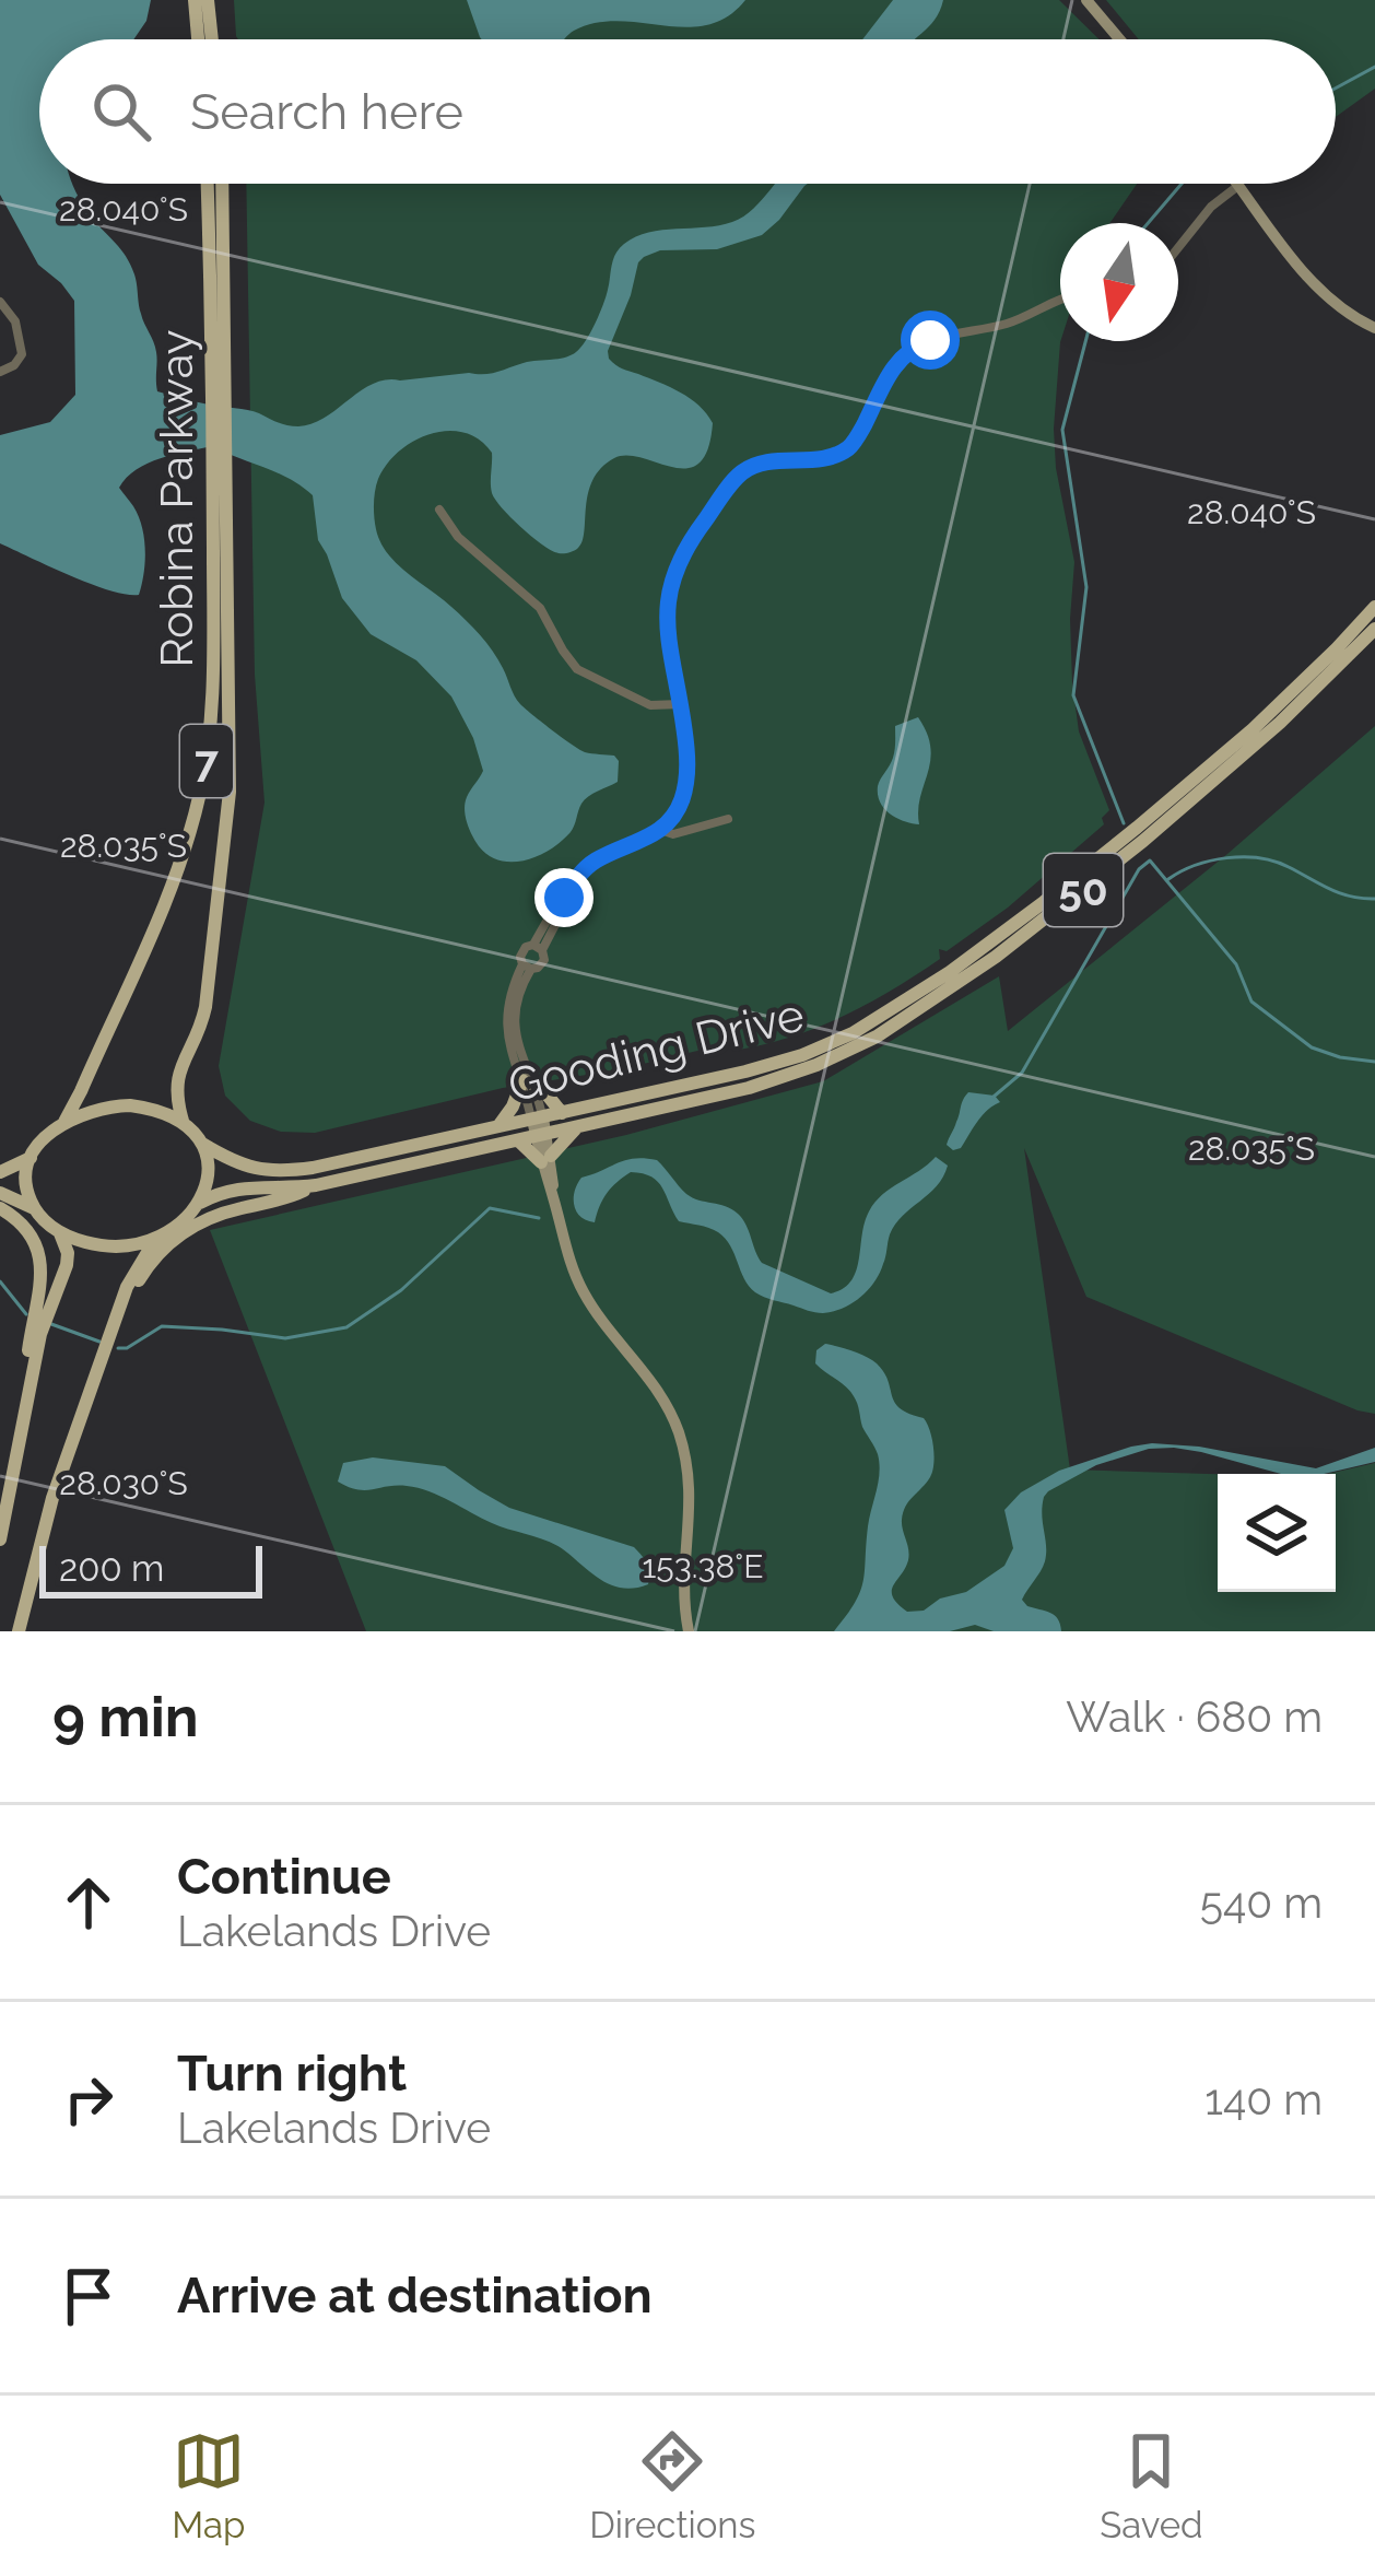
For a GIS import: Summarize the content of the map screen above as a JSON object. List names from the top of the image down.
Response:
{
  "streets": {
    "main road": [
      "Robina Parkway",
      "7",
      "50",
      "Gooding Drive"
    ]
  },
  "crossings": [
    ["Robina Parkway", "Gooding Drive"]
  ],
  "scale_bar": "200 m",
  "north": "bottom",
  "page": {
    "search": "Search here",
    "scale": "200 m",
    "heading": ["9 min", "Walk · 680 m"],
    "list": [
      ["Continue", "Lakelands Drive", "540 m"],
      ["Turn right", "Lakelands Drive", "140 m"],
      "Arrive at destination"
    ],
    "nav": ["Map", "Directions", "Saved"]
  },
  "coordinates": [
    "28.040°S",
    "28.035°S",
    "28.030°S",
    "153.38°E"
  ]
}
